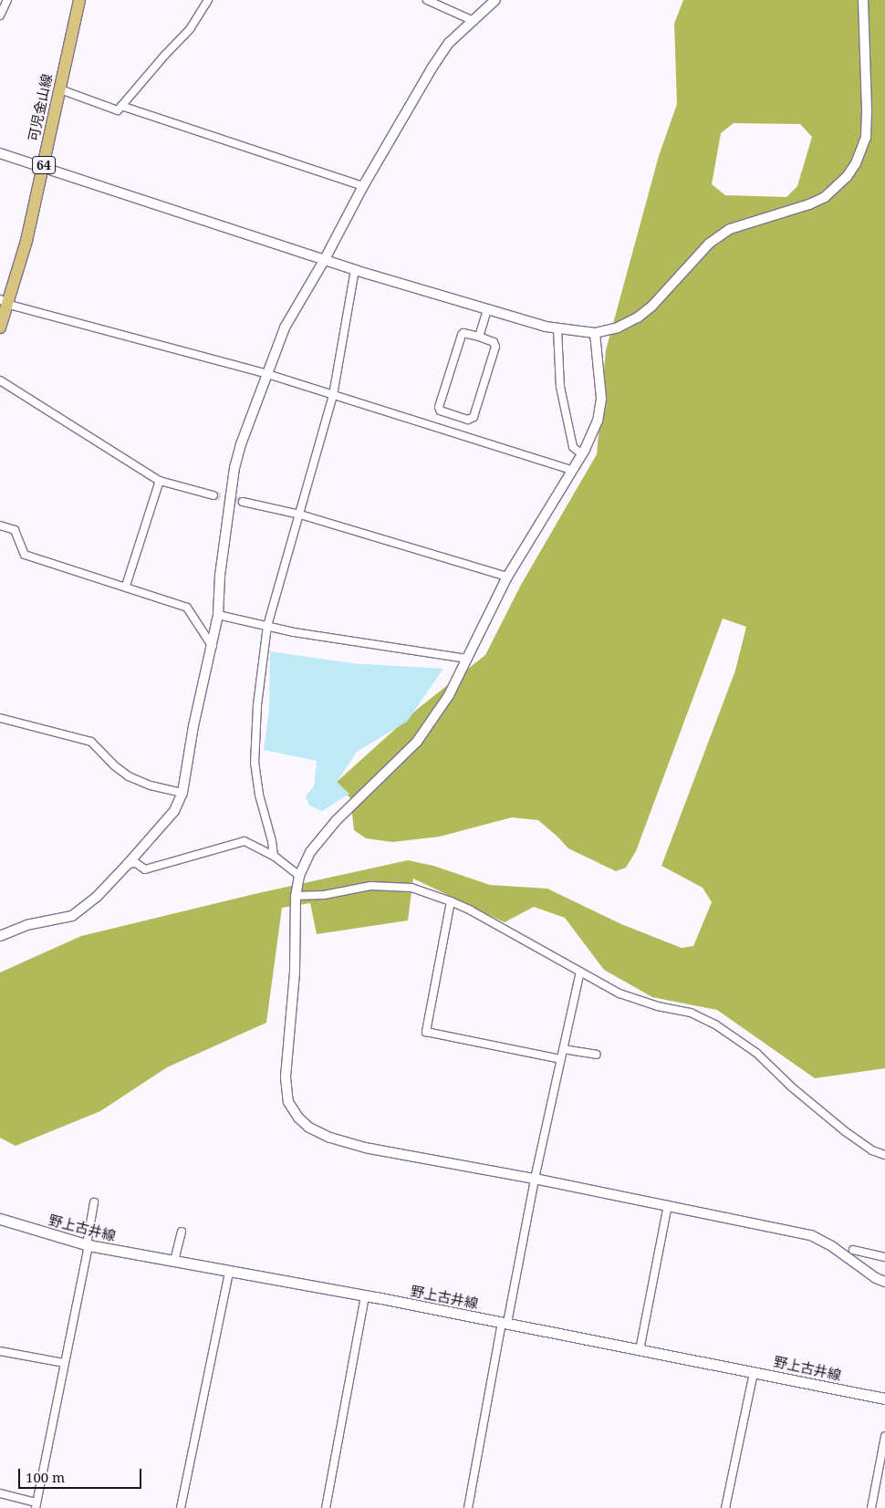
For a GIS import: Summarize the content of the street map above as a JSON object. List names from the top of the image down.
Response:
{
  "streets": {
    "main road": ["可児金山線", "64", "野上古井線"]
  },
  "scale_bar": "100 m"
}
